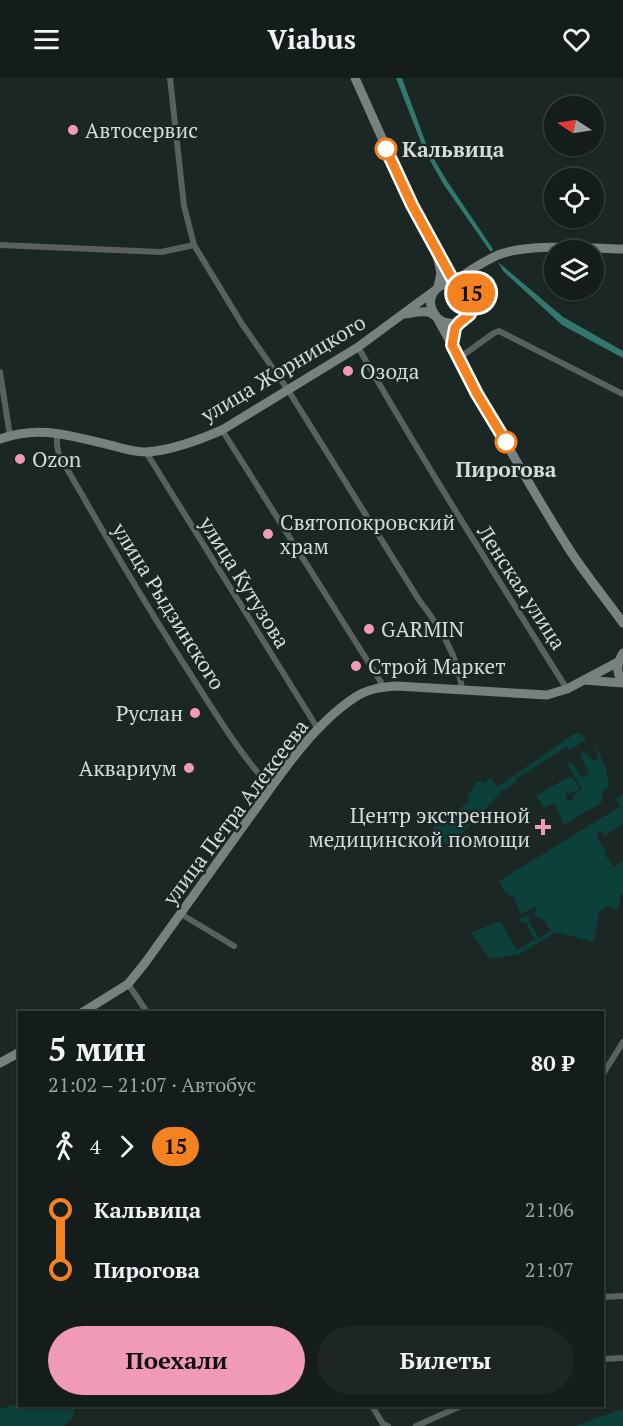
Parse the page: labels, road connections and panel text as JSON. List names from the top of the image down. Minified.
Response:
{"streets":{"street":["улица Жорницкого","улица Кутузова","Ленская улица","улица Рыдзинского","улица Петра Алексеева"]},"crossings":[["улица Жорницкого","улица Кутузова"],["улица Жорницкого","Ленская улица"],["улица Жорницкого","улица Рыдзинского"],["улица Кутузова","улица Петра Алексеева"],["Ленская улица","улица Петра Алексеева"],["улица Рыдзинского","улица Петра Алексеева"]],"places":{"other":["Автосервис","Кальвица","Озода","Пирогова","Ozon","Святопокровский храм","GARMIN","Строй Маркет","Руслан","Аквариум"],"health":["Центр экстренной медицинской помощи"]},"lines":["bus line 15"],"north":"left","page":{"header":"Viabus","on_map":"15","heading":["5 мин","21:02 – 21:07 · Автобус","80 ₽"],"legs":["4","15"],"list":[{"name":"Кальвица","value":"21:06"},{"name":"Пирогова","value":"21:07"}],"buttons":["Поехали","Билеты"]}}
